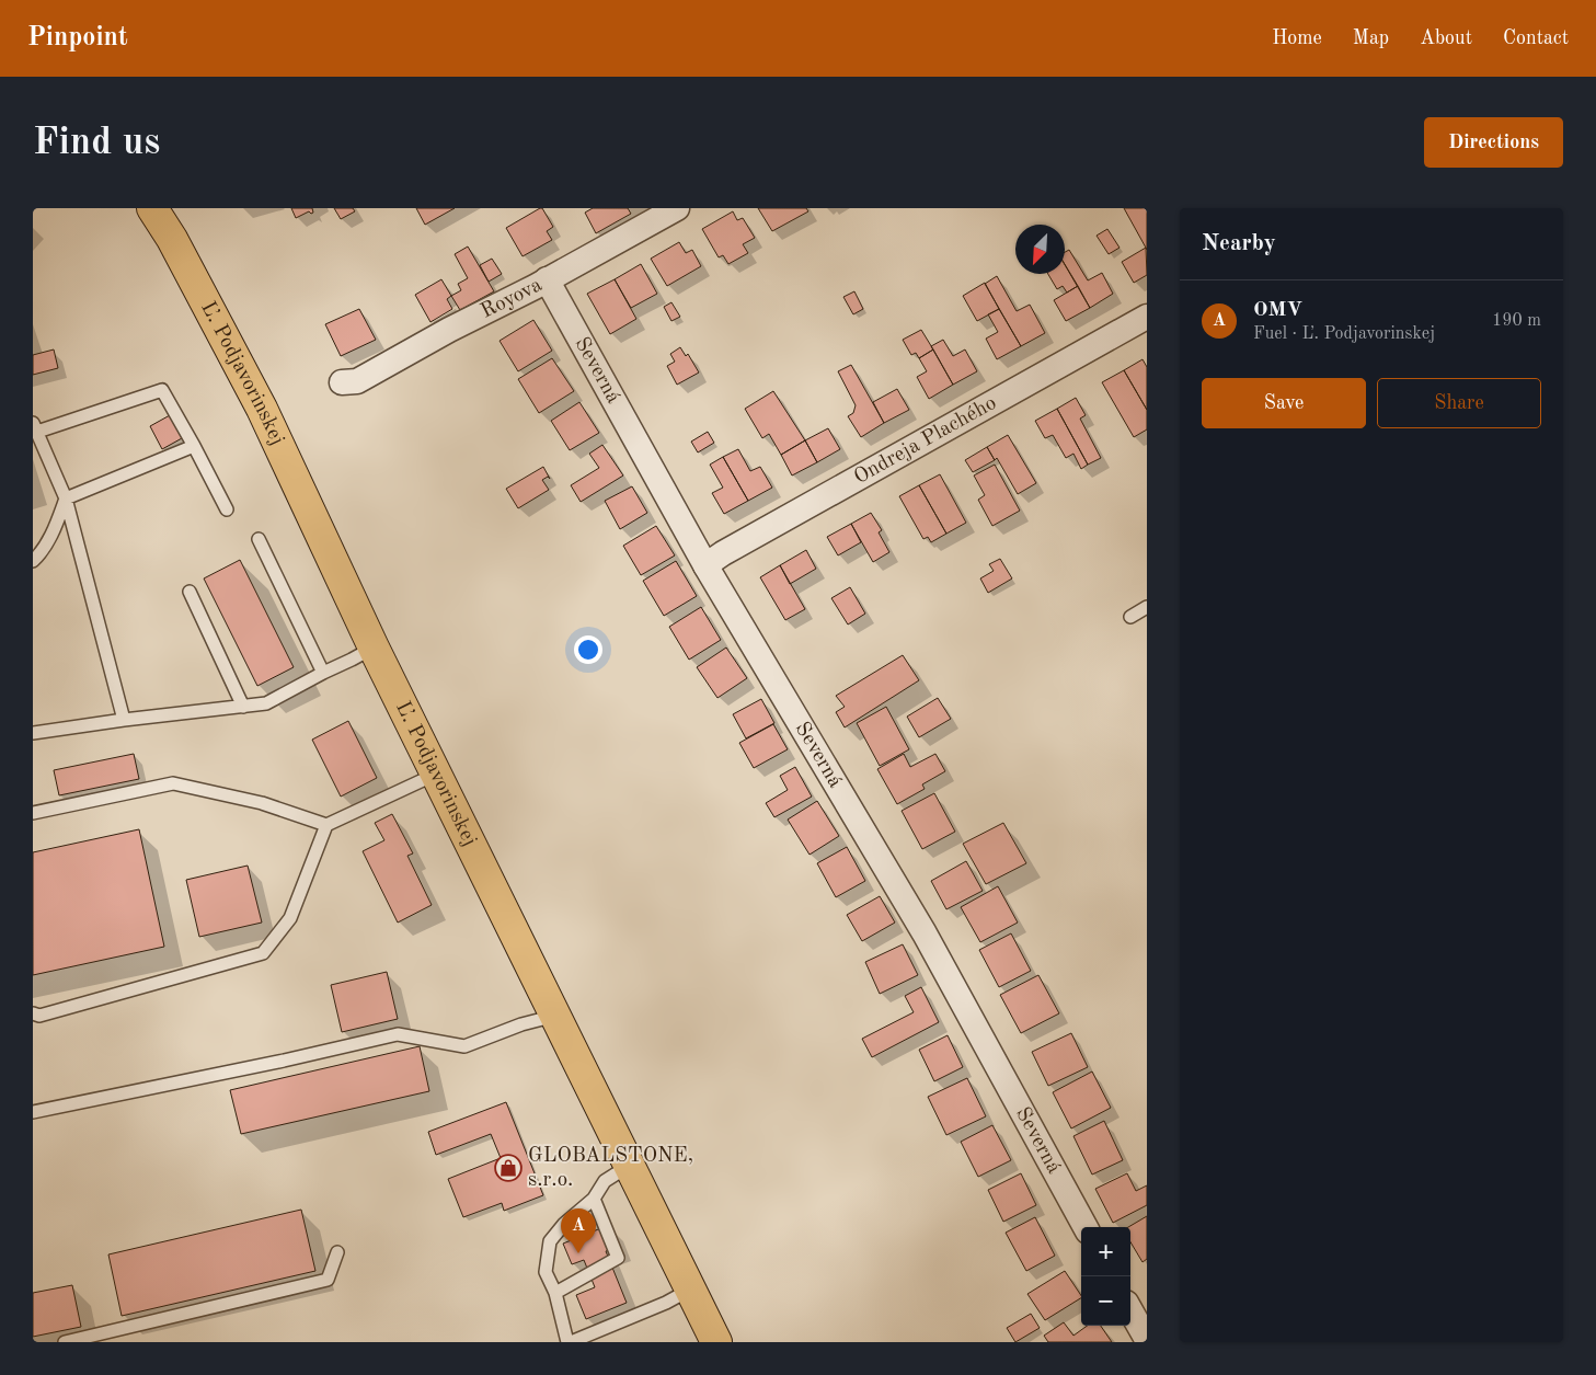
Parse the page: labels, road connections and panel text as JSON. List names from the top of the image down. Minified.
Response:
{"streets":{"main road":["Ľ. Podjavorinskej"],"street":["Royova","Severná","Ondreja Plachého"]},"crossings":[["Royova","Severná"],["Severná","Ondreja Plachého"]],"places":{"shop":["GLOBALSTONE, s.r.o."]},"north":"bottom left","page":{"header":"Pinpoint","nav":["Home","Map","About","Contact"],"buttons":["Directions",["Save","Share"]],"title":"Find us","heading":"Nearby","list":[{"mark":"A","name":"OMV","note":"Fuel · Ľ. Podjavorinskej","value":"190 m"}],"pins":"A","map_buttons":["+","−"]}}
